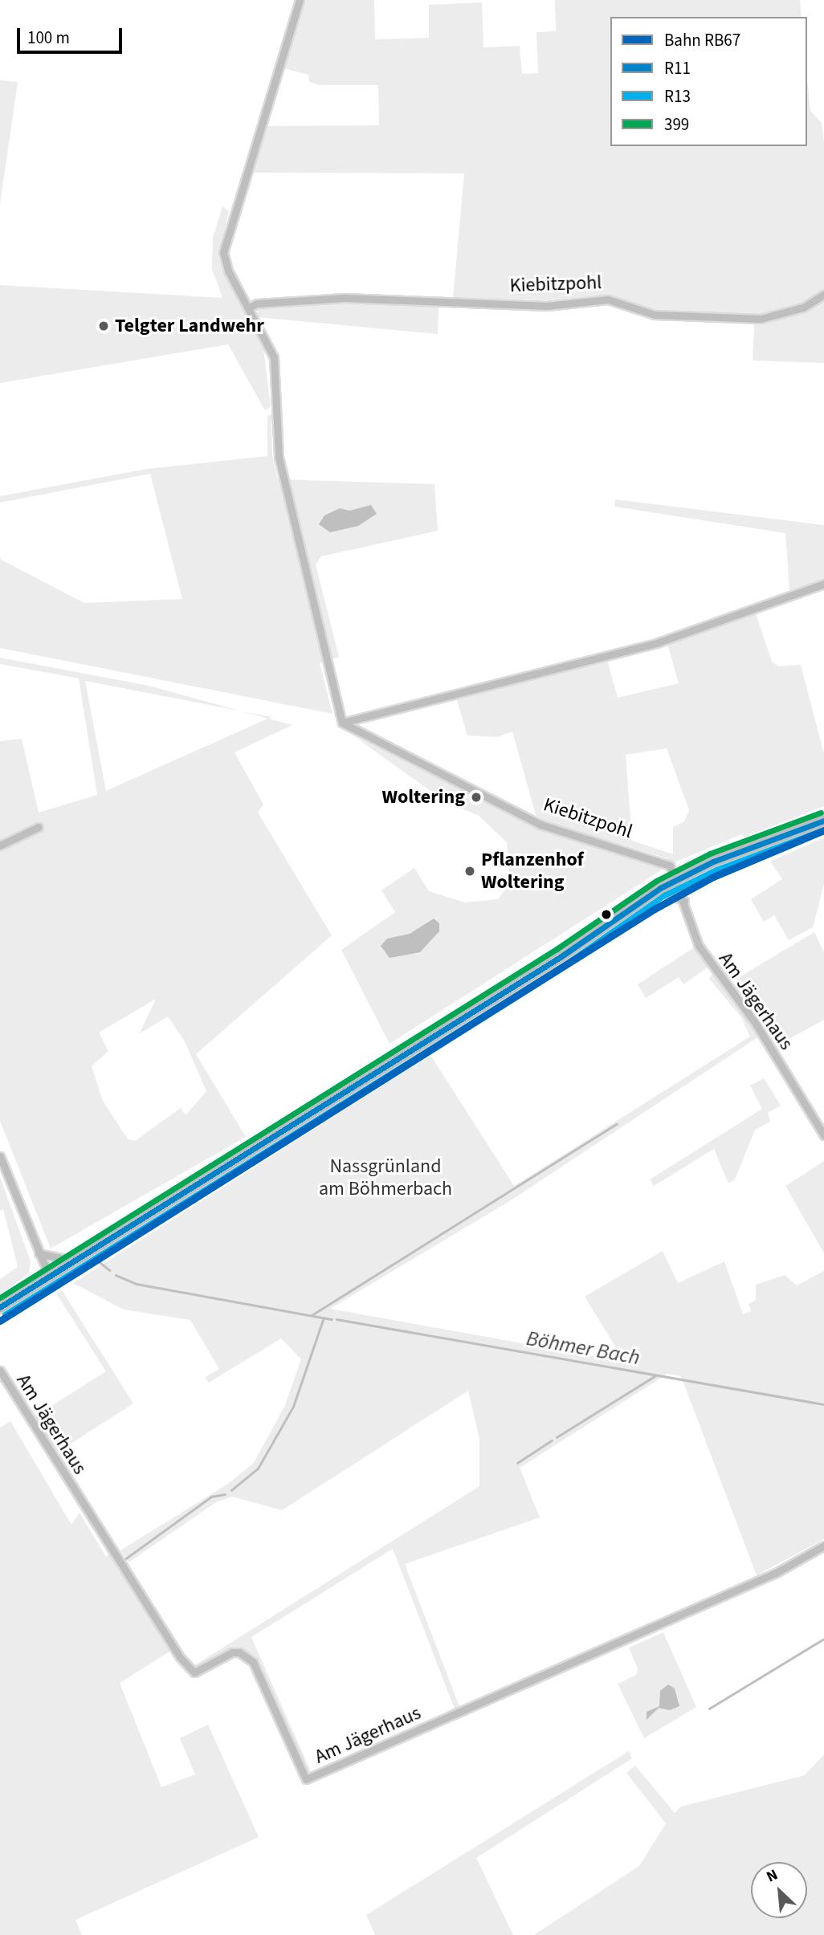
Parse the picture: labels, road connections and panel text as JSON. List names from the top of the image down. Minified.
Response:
{"streets":{"street":["Kiebitzpohl","Am Jägerhaus"]},"crossings":[["Kiebitzpohl","Am Jägerhaus"]],"water":["Böhmer Bach"],"parks":["Nassgrünland am Böhmerbach"],"places":["Telgter Landwehr","Woltering","Pflanzenhof Woltering"],"lines":["transit line 399","transit line R11","transit line R13","rail line RB67"],"legend":["Bahn RB67","R11","R13","399"],"scale_bar":"100 m","north":"top left"}
